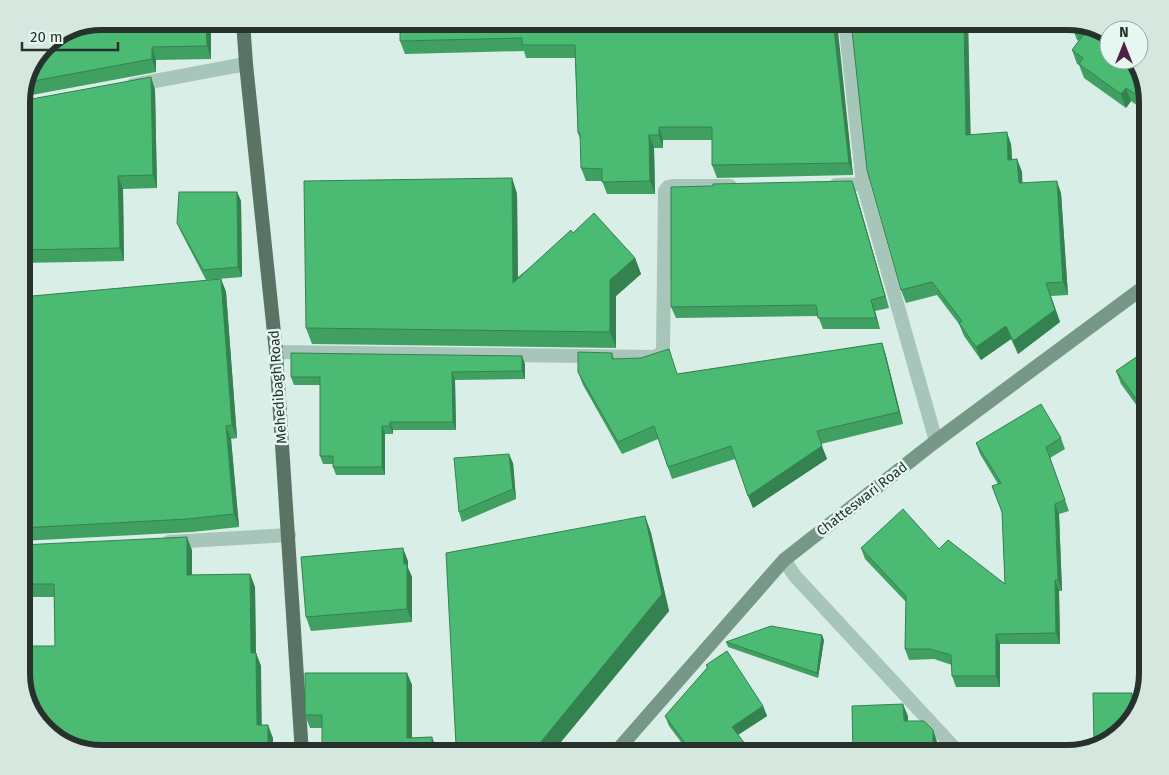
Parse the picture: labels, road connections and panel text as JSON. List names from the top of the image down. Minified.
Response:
{"streets":{"main road":["Mehedibagh Road","Chatteswari Road"]},"scale_bar":"20 m","north":"top"}
